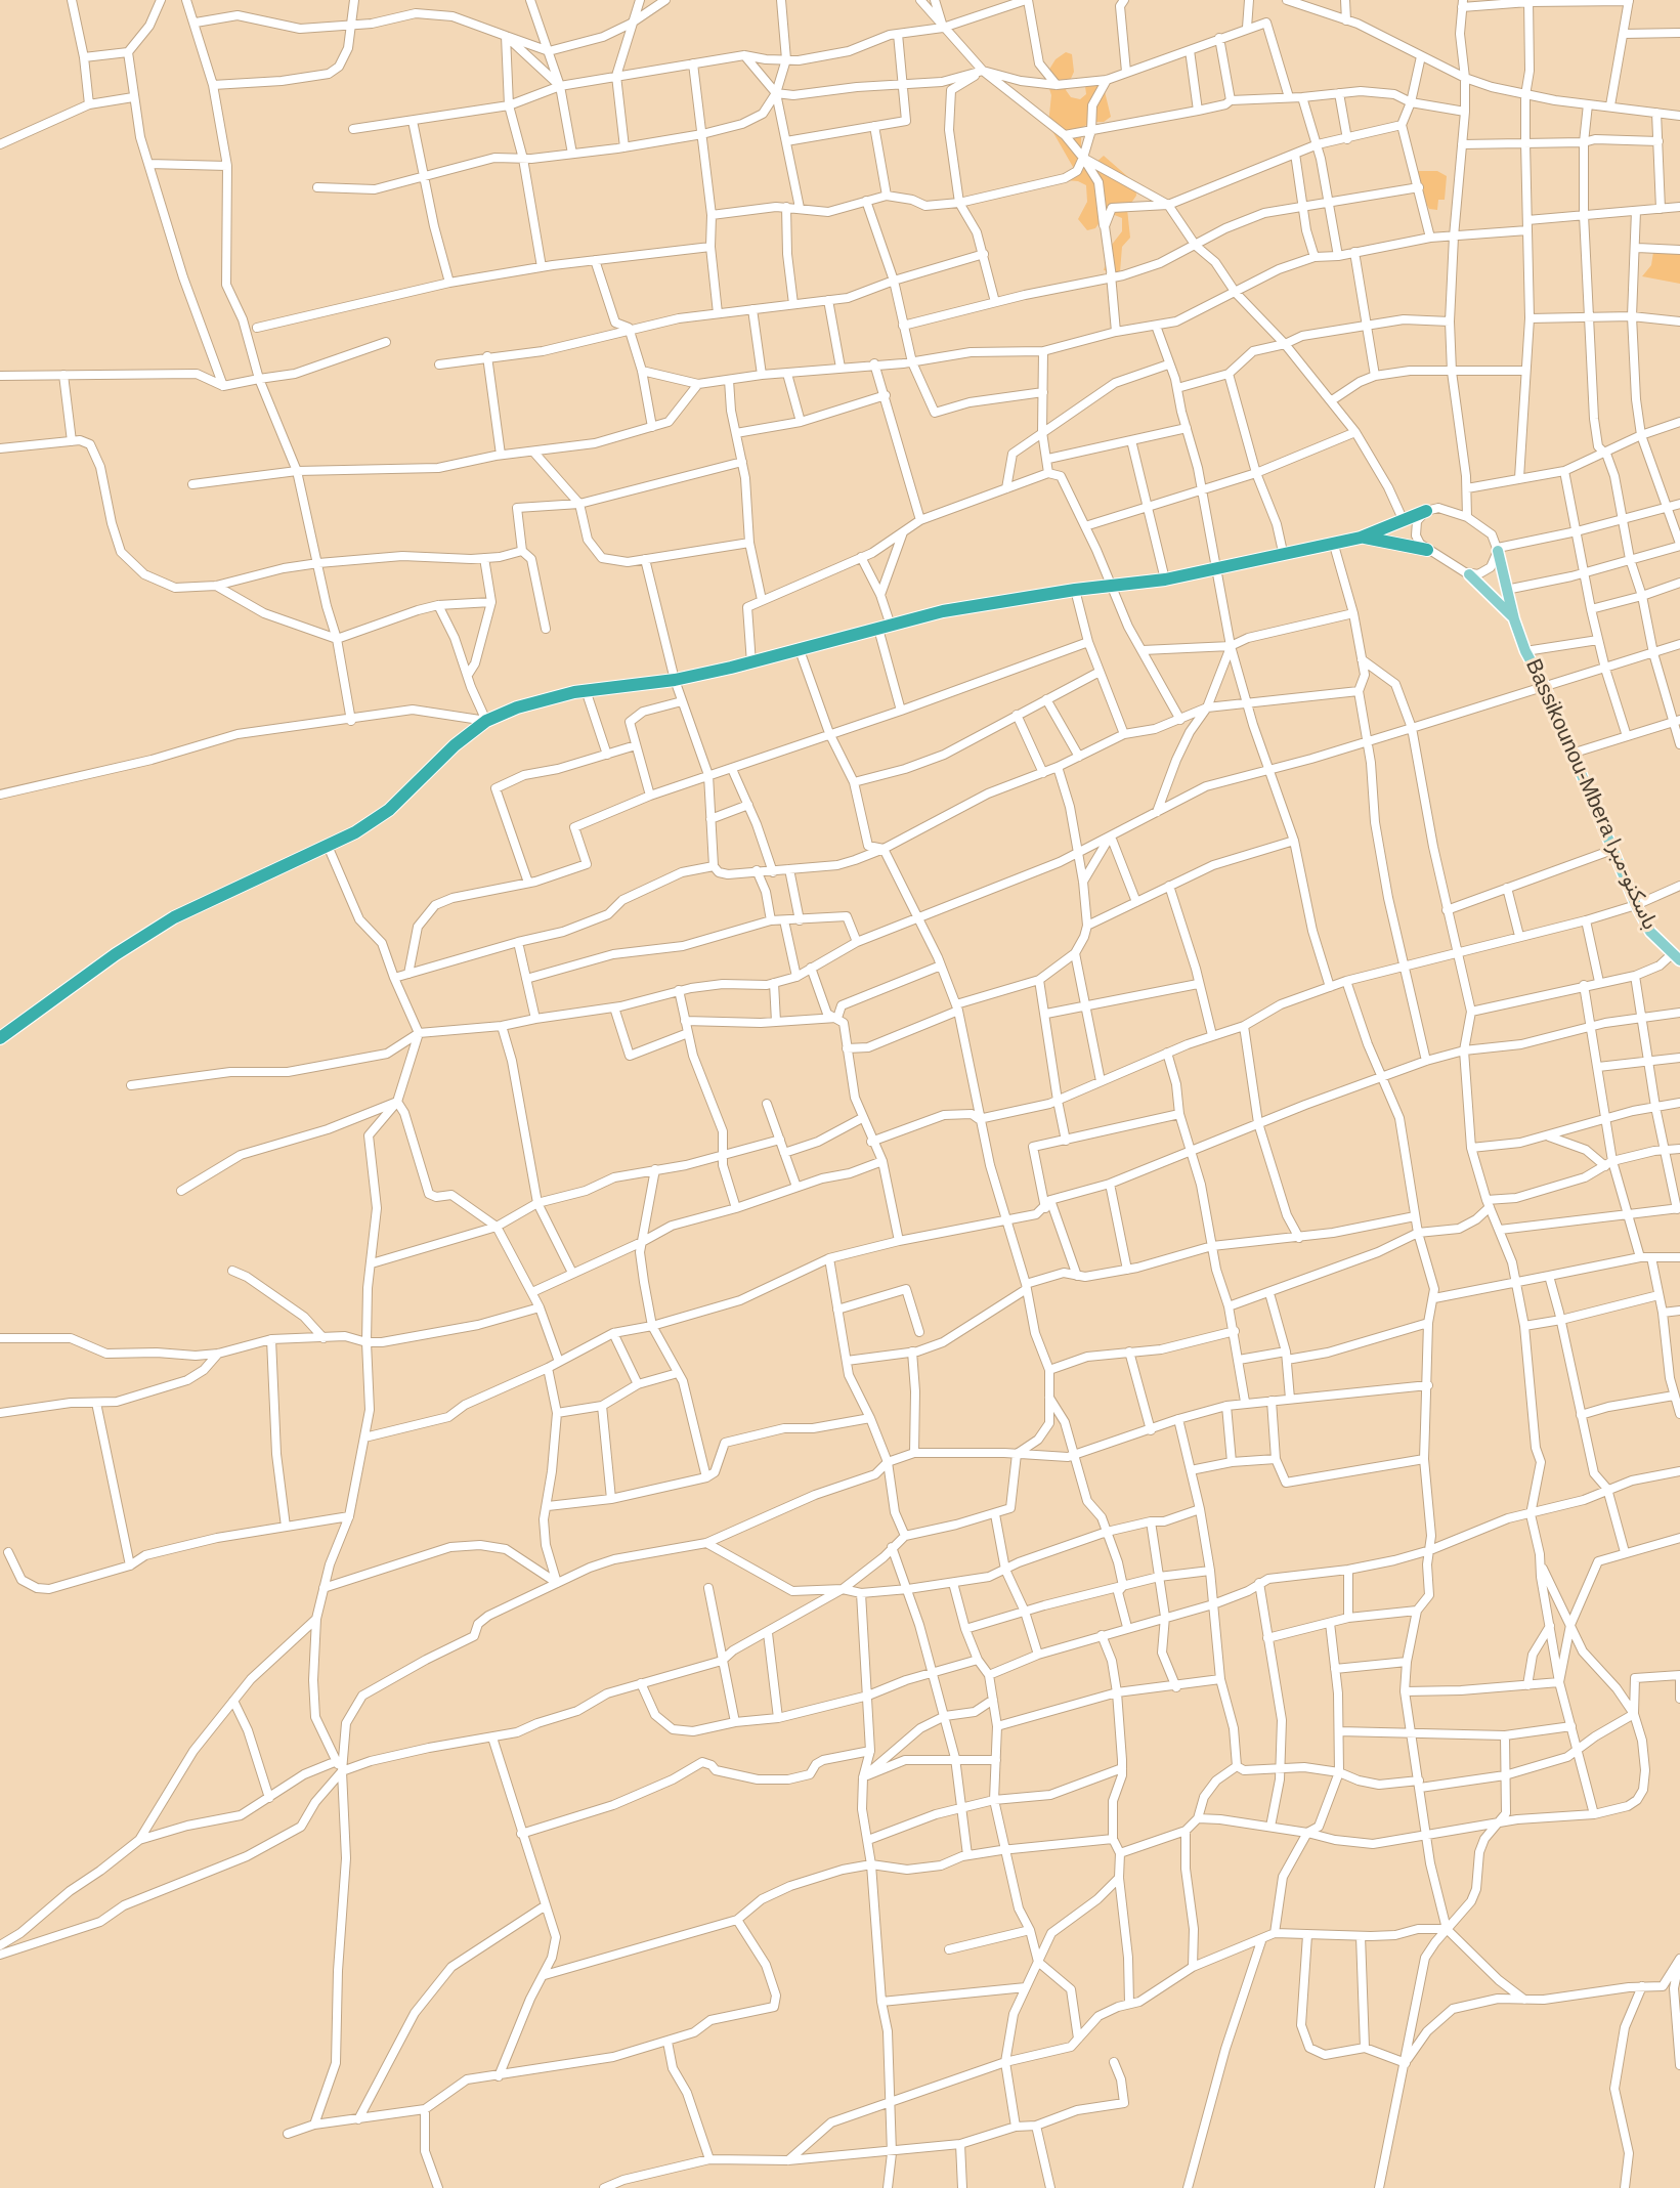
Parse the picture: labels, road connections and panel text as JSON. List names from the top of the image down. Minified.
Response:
{"streets":{"main road":["Bassikounou-Mbera باسكنو-مبرا"]}}
